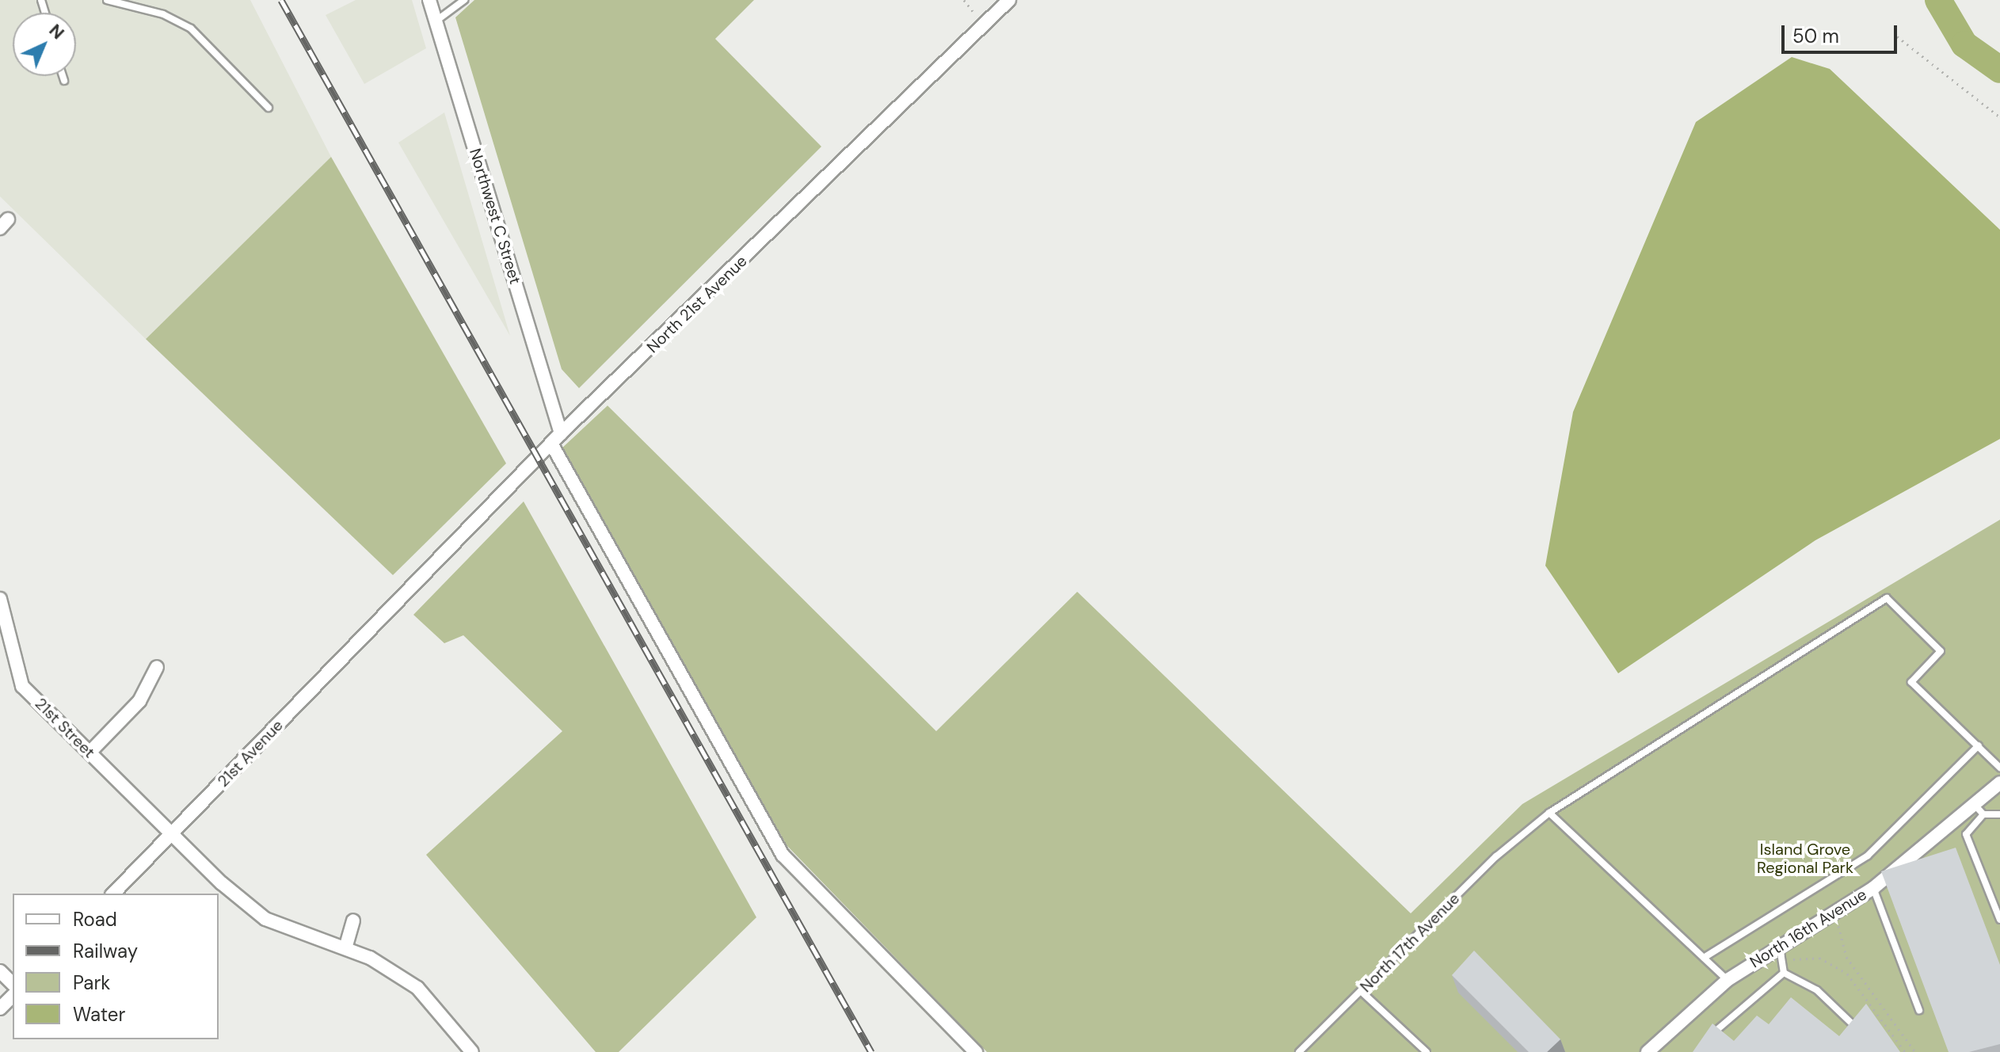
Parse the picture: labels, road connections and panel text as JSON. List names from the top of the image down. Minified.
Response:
{"streets":{"street":["Northwest C Street","North 21st Avenue","21st Street","21st Avenue","North 16th Avenue"],"lane":["North 17th Avenue"]},"crossings":[["Northwest C Street","North 21st Avenue"],["North 21st Avenue","21st Avenue"],["21st Street","21st Avenue"]],"parks":["Island Grove Regional Park"],"legend":["Road","Railway","Park","Water"],"scale_bar":"50 m","north":"top right"}
